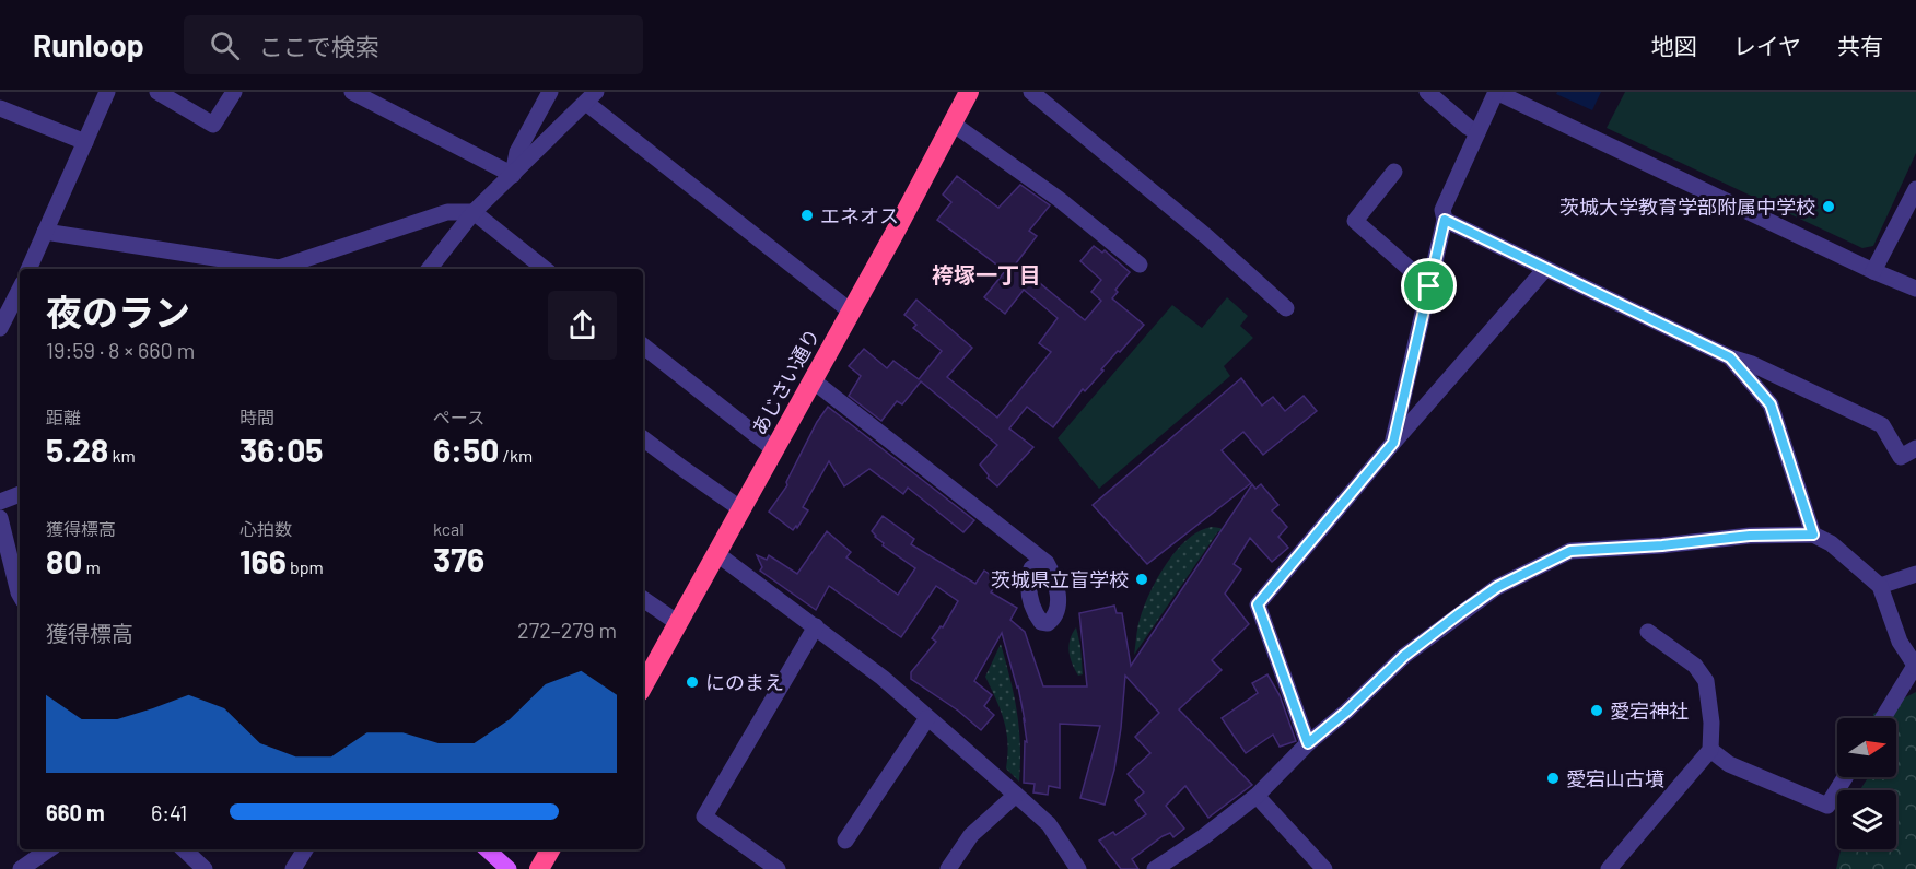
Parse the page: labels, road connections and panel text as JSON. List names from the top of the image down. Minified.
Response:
{"streets":{"highway":["あじさい通り"]},"districts":["袴塚一丁目"],"places":["茨城大学教育学部附属中学校","エネオス","茨城県立盲学校","にのまえ","愛宕神社","愛宕山古墳"],"north":"right","page":{"header":"Runloop","search":"ここで検索","nav":["地図","レイヤ","共有"],"heading":["夜のラン","19:59 · 8 × 660 m"],"stats":[["距離","5.28 km"],["時間","36:05"],["ペース","6:50 /km"],["獲得標高","80 m"],["心拍数","166 bpm"],["kcal","376"]],"chart":["獲得標高","272–279 m"],"list":[{"name":"660 m","note":"6:41"}]}}
